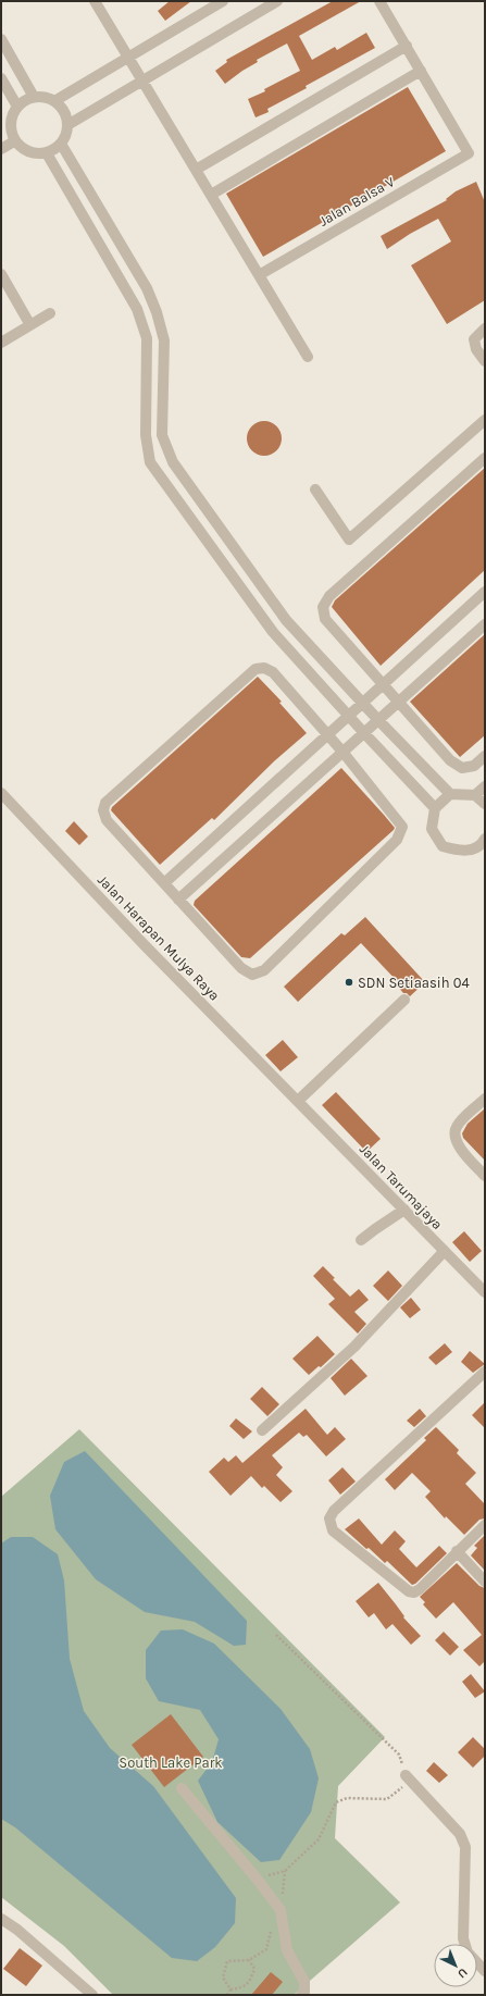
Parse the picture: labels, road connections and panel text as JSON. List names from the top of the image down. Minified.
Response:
{"streets":{"street":["Jalan Balsa V","Jalan Harapan Mulya Raya","Jalan Tarumajaya"]},"crossings":[["Jalan Harapan Mulya Raya","Jalan Tarumajaya"]],"parks":["South Lake Park"],"places":["SDN Setiaasih 04"],"north":"bottom right"}
